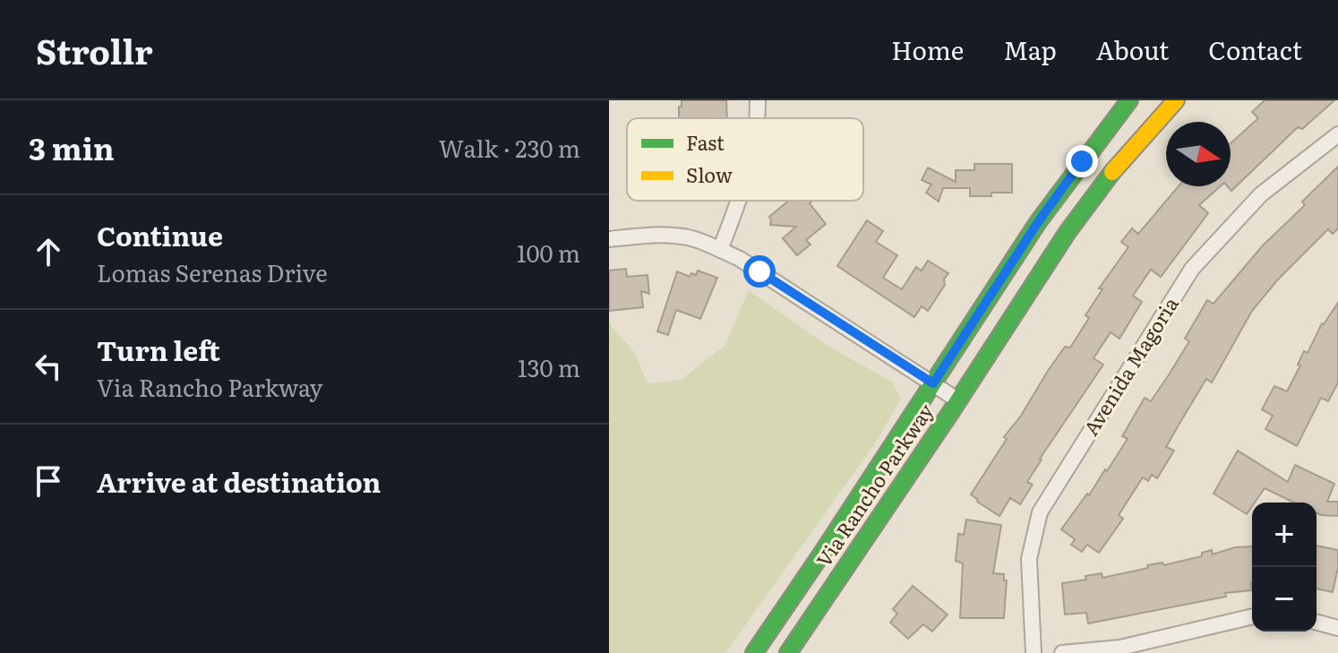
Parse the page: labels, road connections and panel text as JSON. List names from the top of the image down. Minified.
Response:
{"streets":{"main road":["Via Rancho Parkway"],"street":["Avenida Magoria"]},"legend":["Fast","Slow"],"north":"right","page":{"header":"Strollr","nav":["Home","Map","About","Contact"],"heading":["3 min","Walk · 230 m"],"list":[["Continue","Lomas Serenas Drive","100 m"],["Turn left","Via Rancho Parkway","130 m"],"Arrive at destination"],"map_buttons":["+","−"]}}
